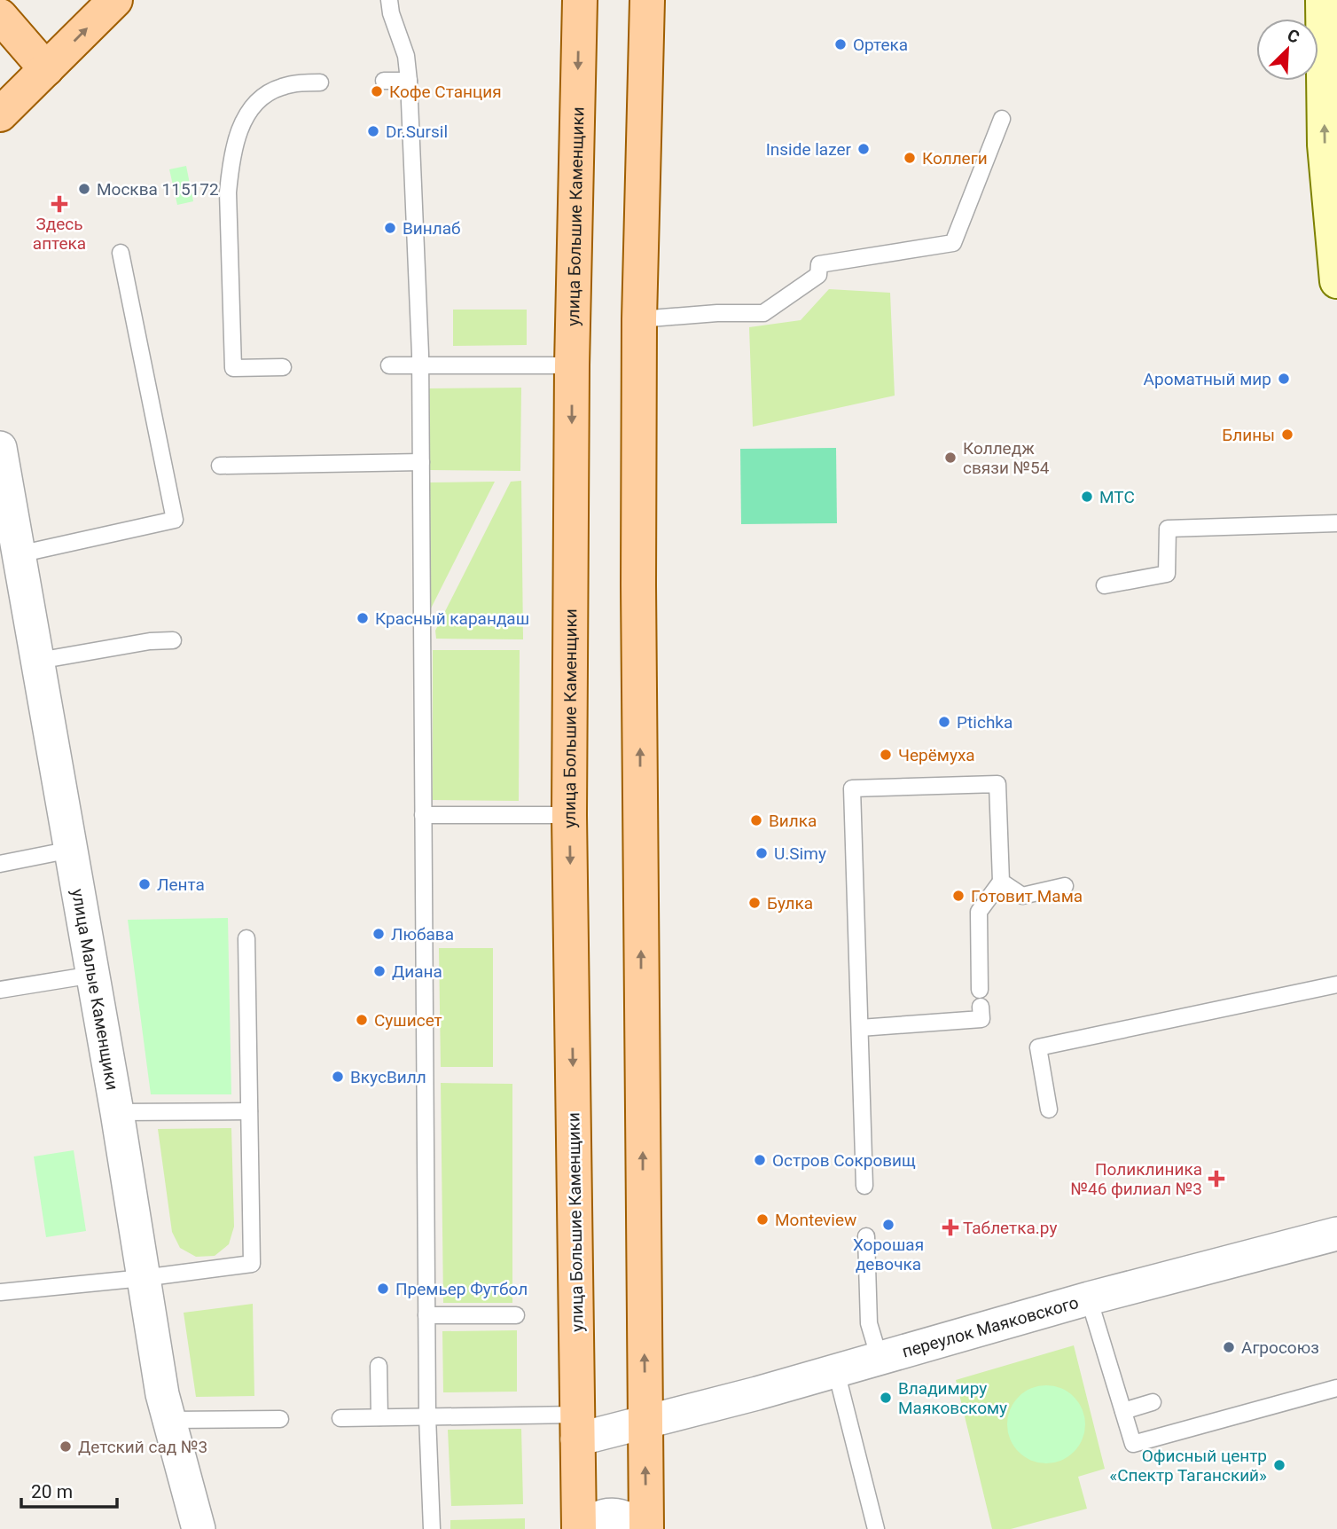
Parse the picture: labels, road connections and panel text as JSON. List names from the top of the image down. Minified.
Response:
{"streets":{"main road":["улица Большие Каменщики"],"street":["улица Малые Каменщики","переулок Маяковского"]},"places":{"other":["Ортека","Кофе Станция","Dr.Sursil","Inside lazer","Коллеги","Москва 115172","Винлаб","Ароматный мир","Блины","Колледж связи №54","МТС","Красный карандаш","Ptichka","Черёмуха","Вилка","U.Simy","Лента","Готовит Мама","Булка","Любава","Диана","Сушисет","ВкусВилл","Остров Сокровищ","Monteview","Хорошая девочка","Премьер Футбол","Агросоюз","Владимиру Маяковскому","Детский сад №3","Офисный центр «Спектр Таганский»"],"health":["Здесь аптека","Поликлиника №46 филиал №3","Таблетка.ру"]},"scale_bar":"20 m","north":"top right"}
